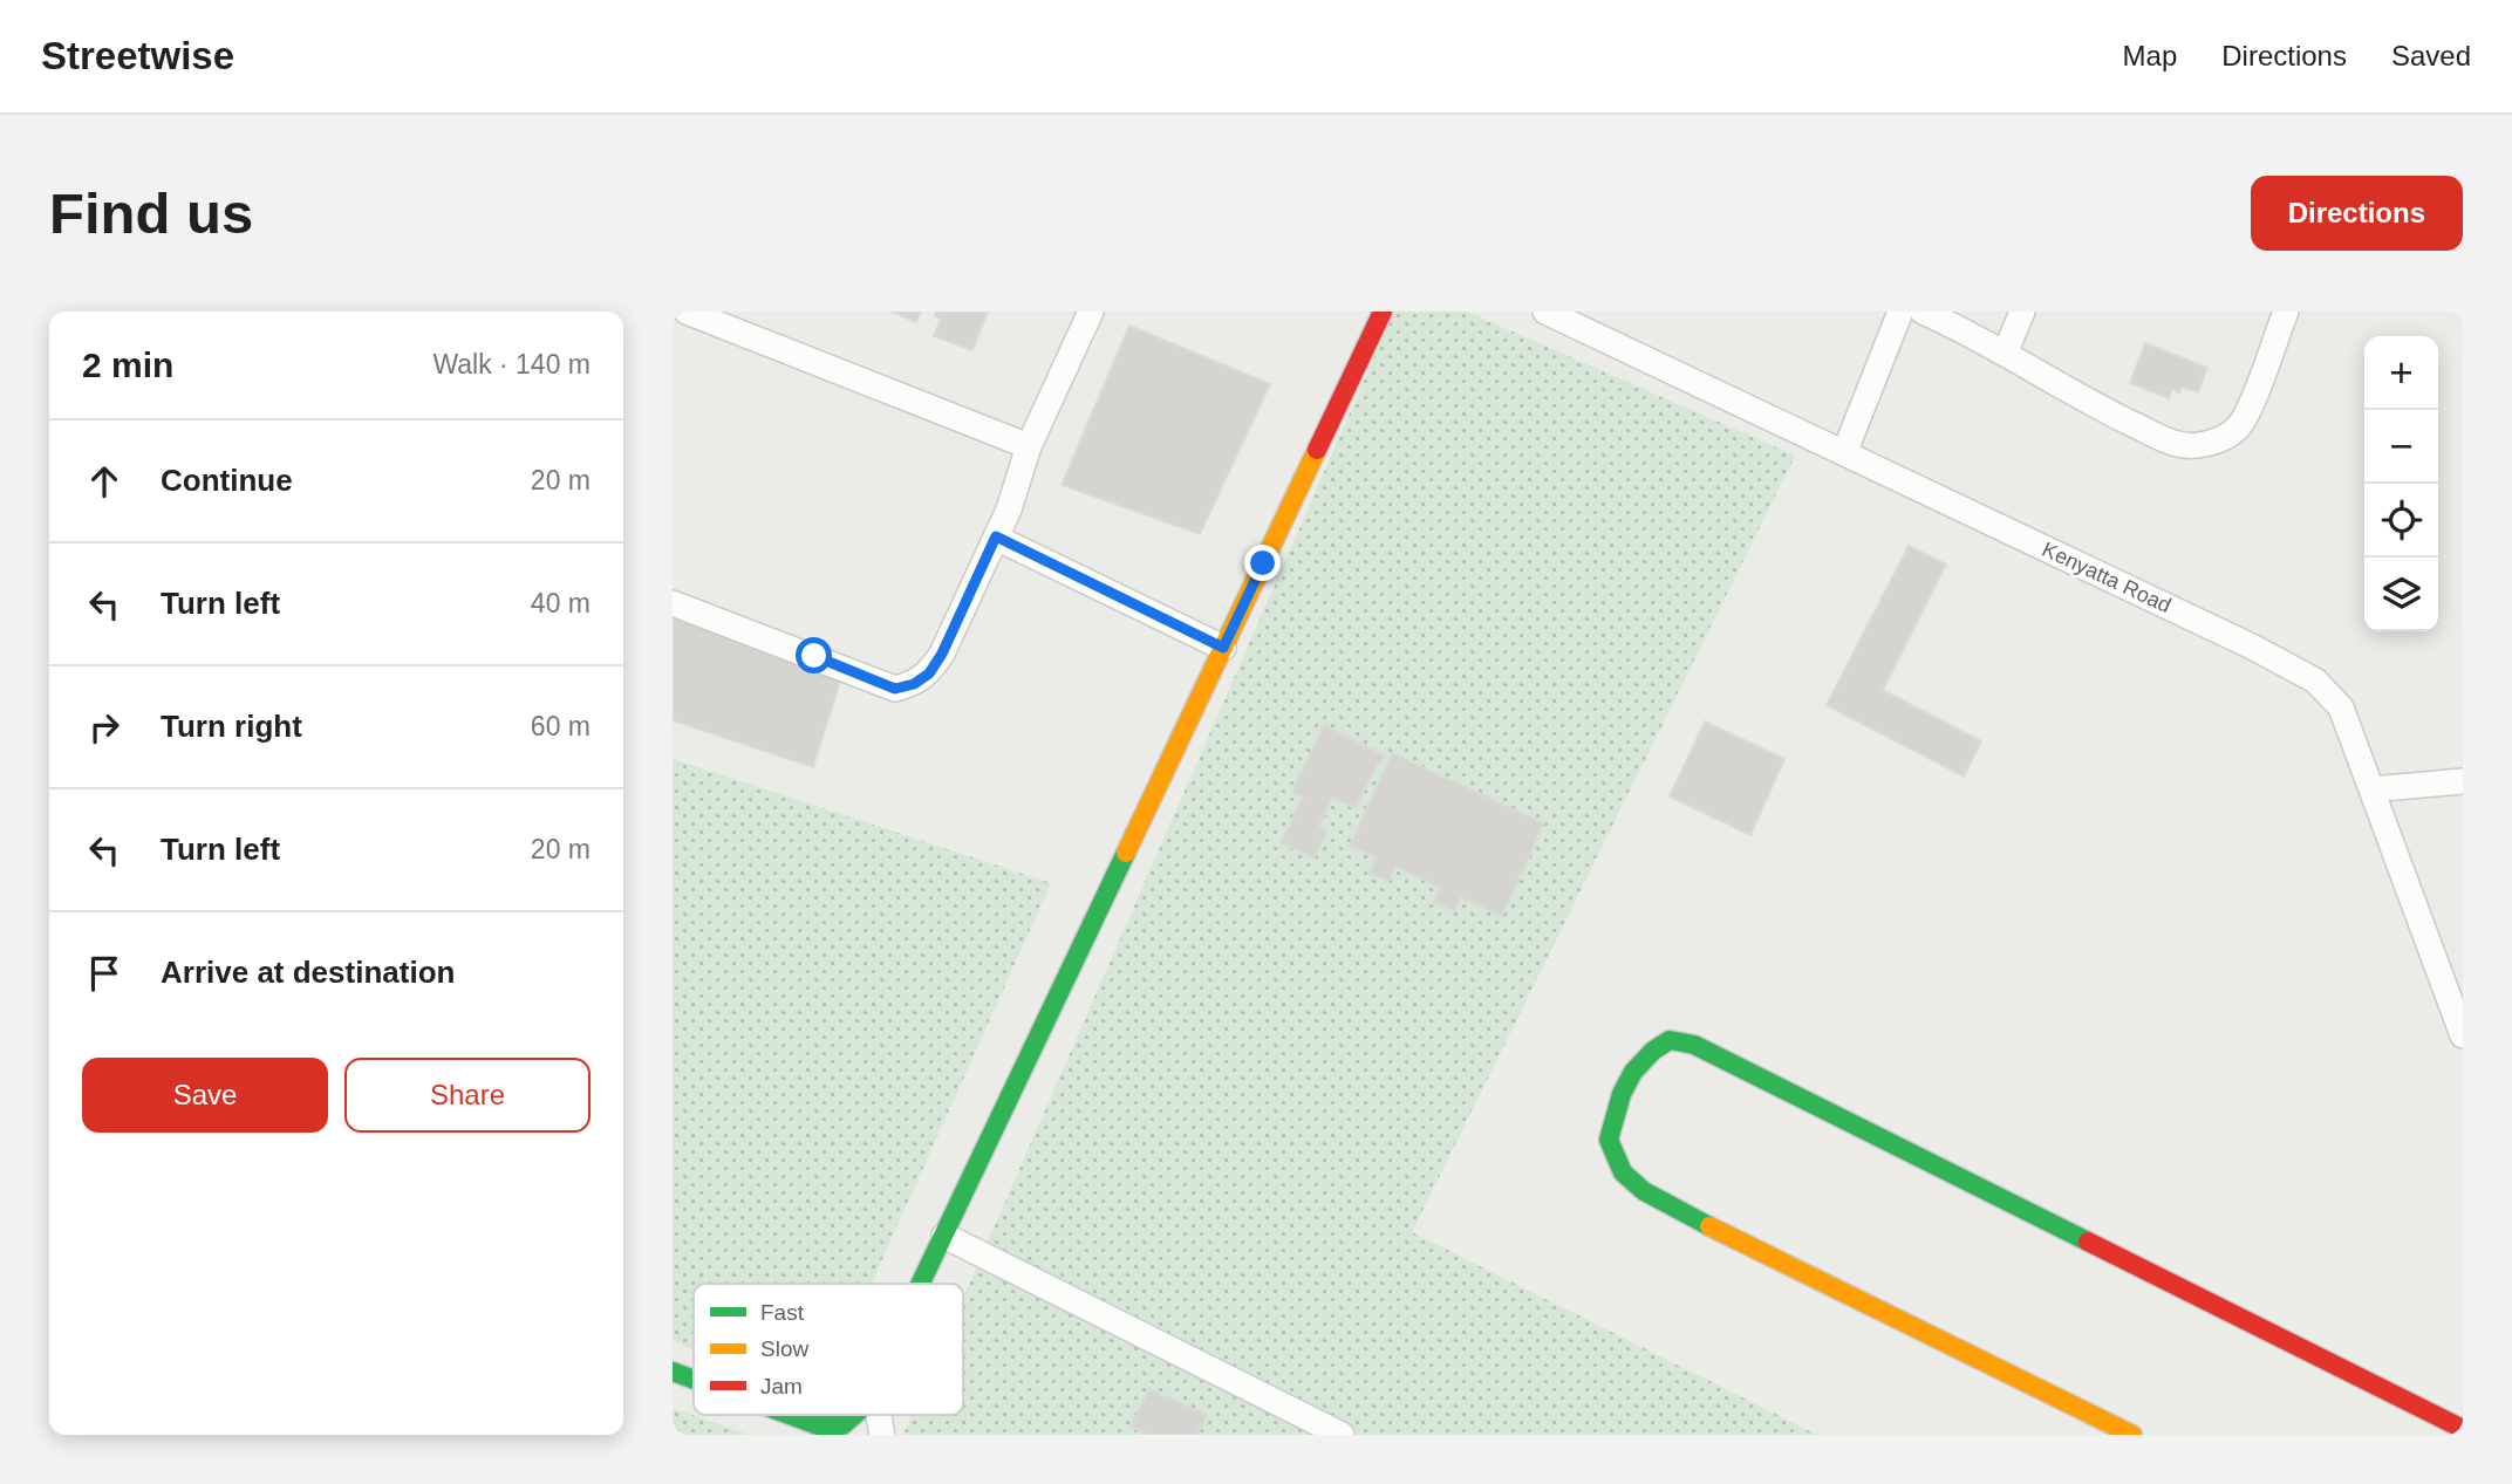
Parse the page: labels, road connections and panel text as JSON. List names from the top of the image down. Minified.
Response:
{"streets":{"street":["Kenyatta Road"]},"legend":["Fast","Slow","Jam"],"page":{"header":"Streetwise","nav":["Map","Directions","Saved"],"buttons":["Directions",["Save","Share"]],"title":"Find us","heading":["2 min","Walk · 140 m"],"map_buttons":["+","−"],"list":[["Continue","20 m"],["Turn left","40 m"],["Turn right","60 m"],["Turn left","20 m"],"Arrive at destination"]}}
